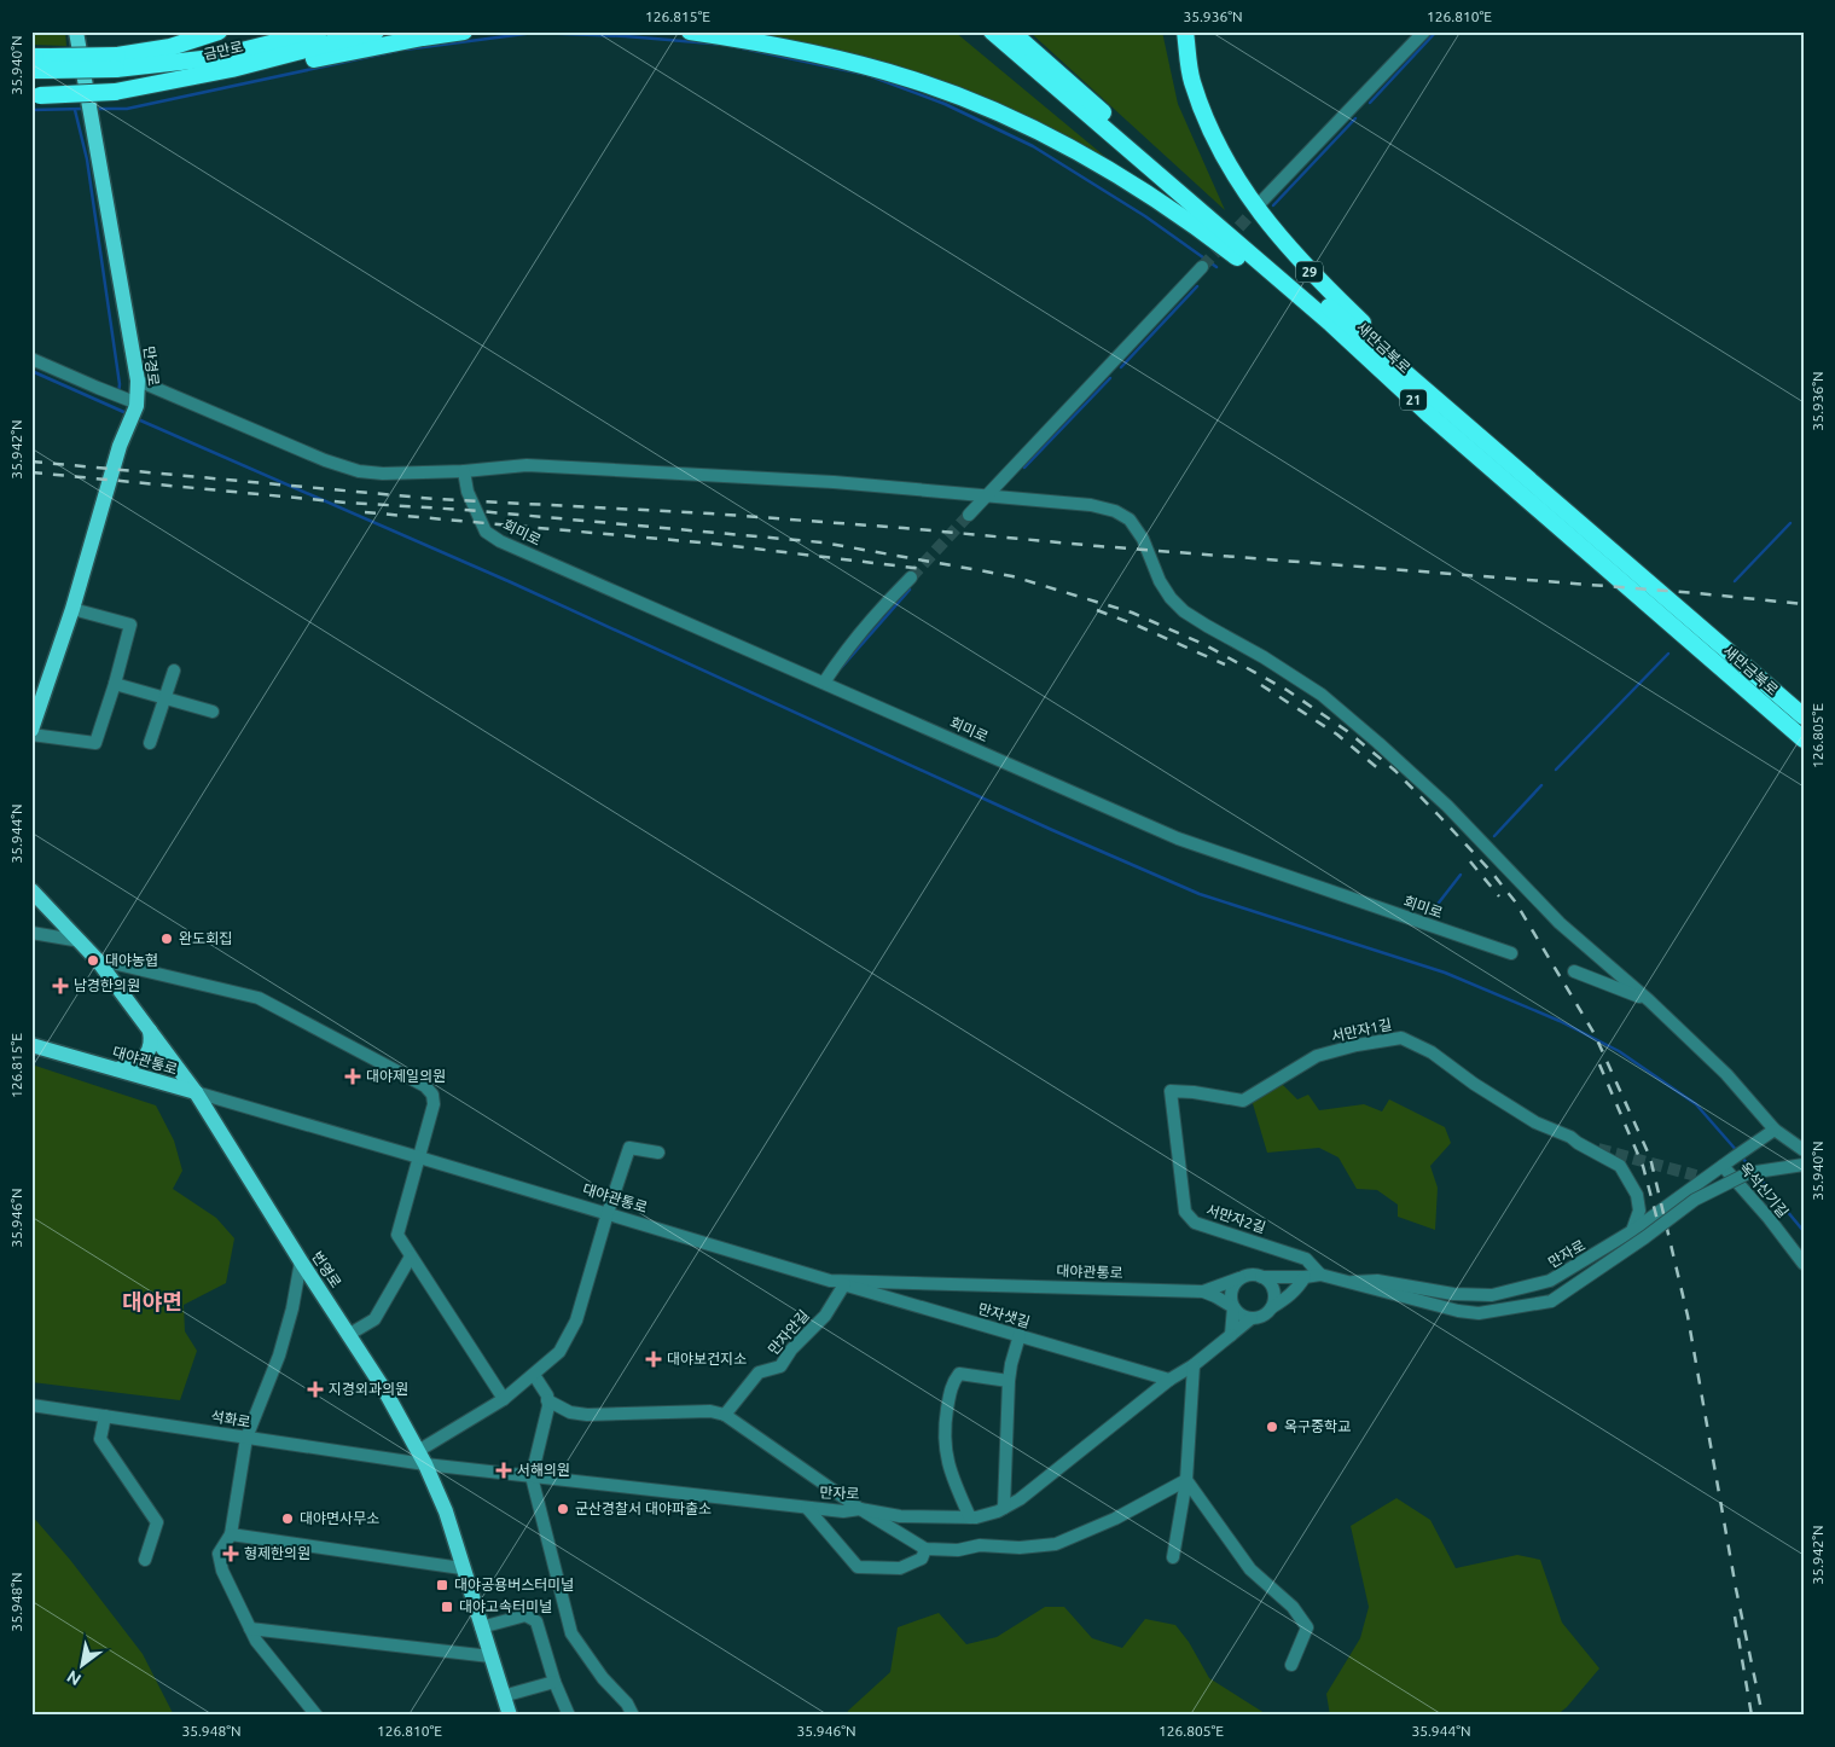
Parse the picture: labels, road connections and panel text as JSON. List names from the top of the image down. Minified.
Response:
{"streets":{"highway":["금만로","29","새만금북로","21"],"main road":["만경로","대야관통로","번영로"],"street":["회미로","서만자1길","옥석신기길","서만자2길","만자로","만자샛길","만자안길","석화로"]},"crossings":[["29","새만금북로"],["서만자1길","서만자2길"],["서만자1길","만자로"],["대야관통로","번영로"],["대야관통로","만자샛길"],["옥석신기길","만자로"],["서만자2길","만자로"],["만자로","번영로"],["만자로","만자샛길"],["만자로","석화로"],["번영로","석화로"],["만자샛길","만자안길"]],"districts":["대야면"],"places":{"other":["완도회집","대야농협","옥구중학교","군산경찰서 대야파출소","대야면사무소"],"health":["남경한의원","대야제일의원","대야보건지소","지경외과의원","서해의원","형제한의원"],"transit":["대야공용버스터미널","대야고속터미널"]},"north":"bottom left","coordinates":["126.815°E","35.936°N","126.810°E","35.940°N","35.942°N","126.805°E","35.944°N","35.946°N","35.948°N"]}
